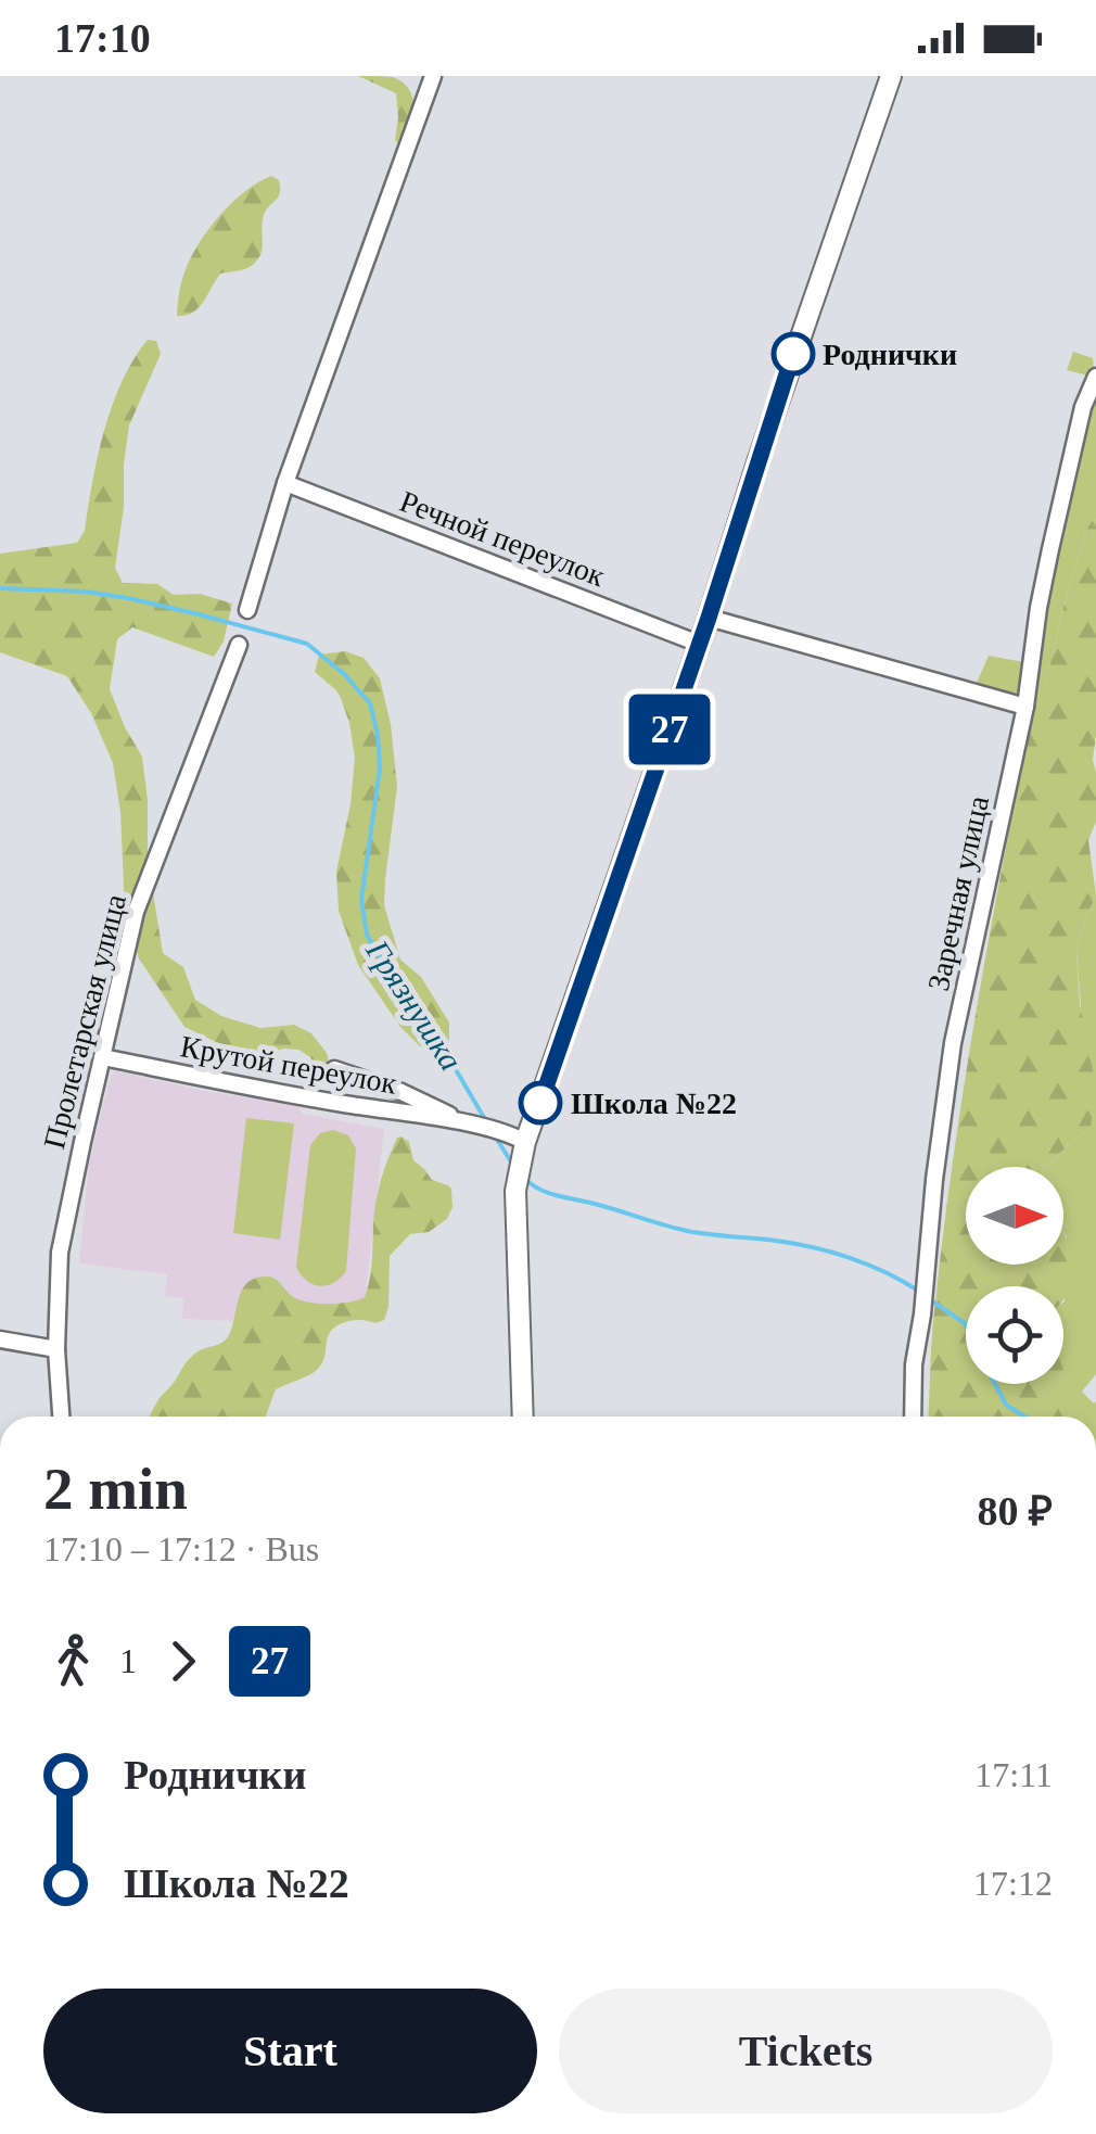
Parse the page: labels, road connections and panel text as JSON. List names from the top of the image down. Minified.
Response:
{"streets":{"street":["Речной переулок","Заречная улица","Пролетарская улица","Крутой переулок"]},"crossings":[["Пролетарская улица","Крутой переулок"]],"water":["Грязнушка"],"places":["Роднички","Школа №22"],"lines":["bus line 27"],"north":"right","page":{"status":"17:10","on_map":"27","heading":["2 min","17:10 – 17:12 · Bus","80 ₽"],"legs":["1","27"],"list":[{"name":"Роднички","value":"17:11"},{"name":"Школа №22","value":"17:12"}],"buttons":["Start","Tickets"]}}
